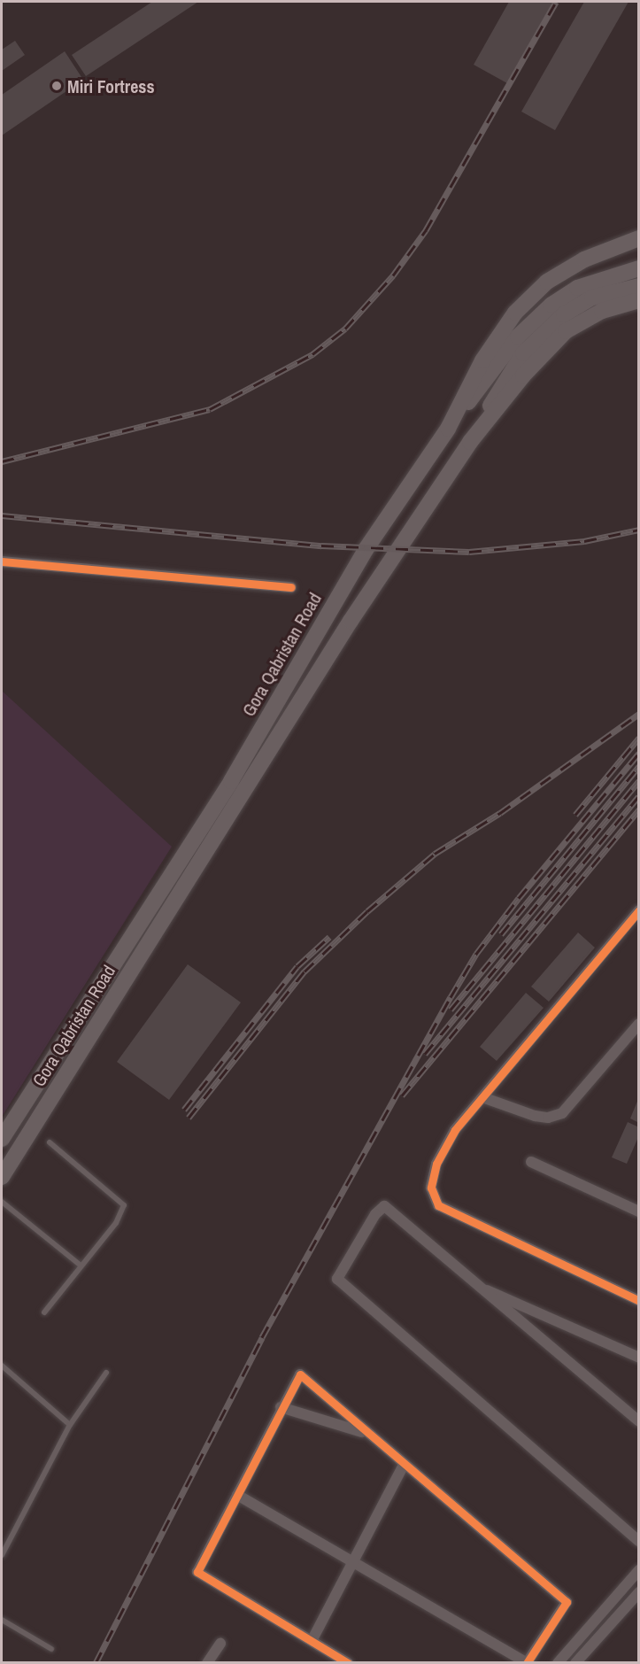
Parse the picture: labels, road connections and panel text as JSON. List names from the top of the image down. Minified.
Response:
{"streets":{"main road":["Gora Qabristan Road"]},"places":["Miri Fortress"]}
